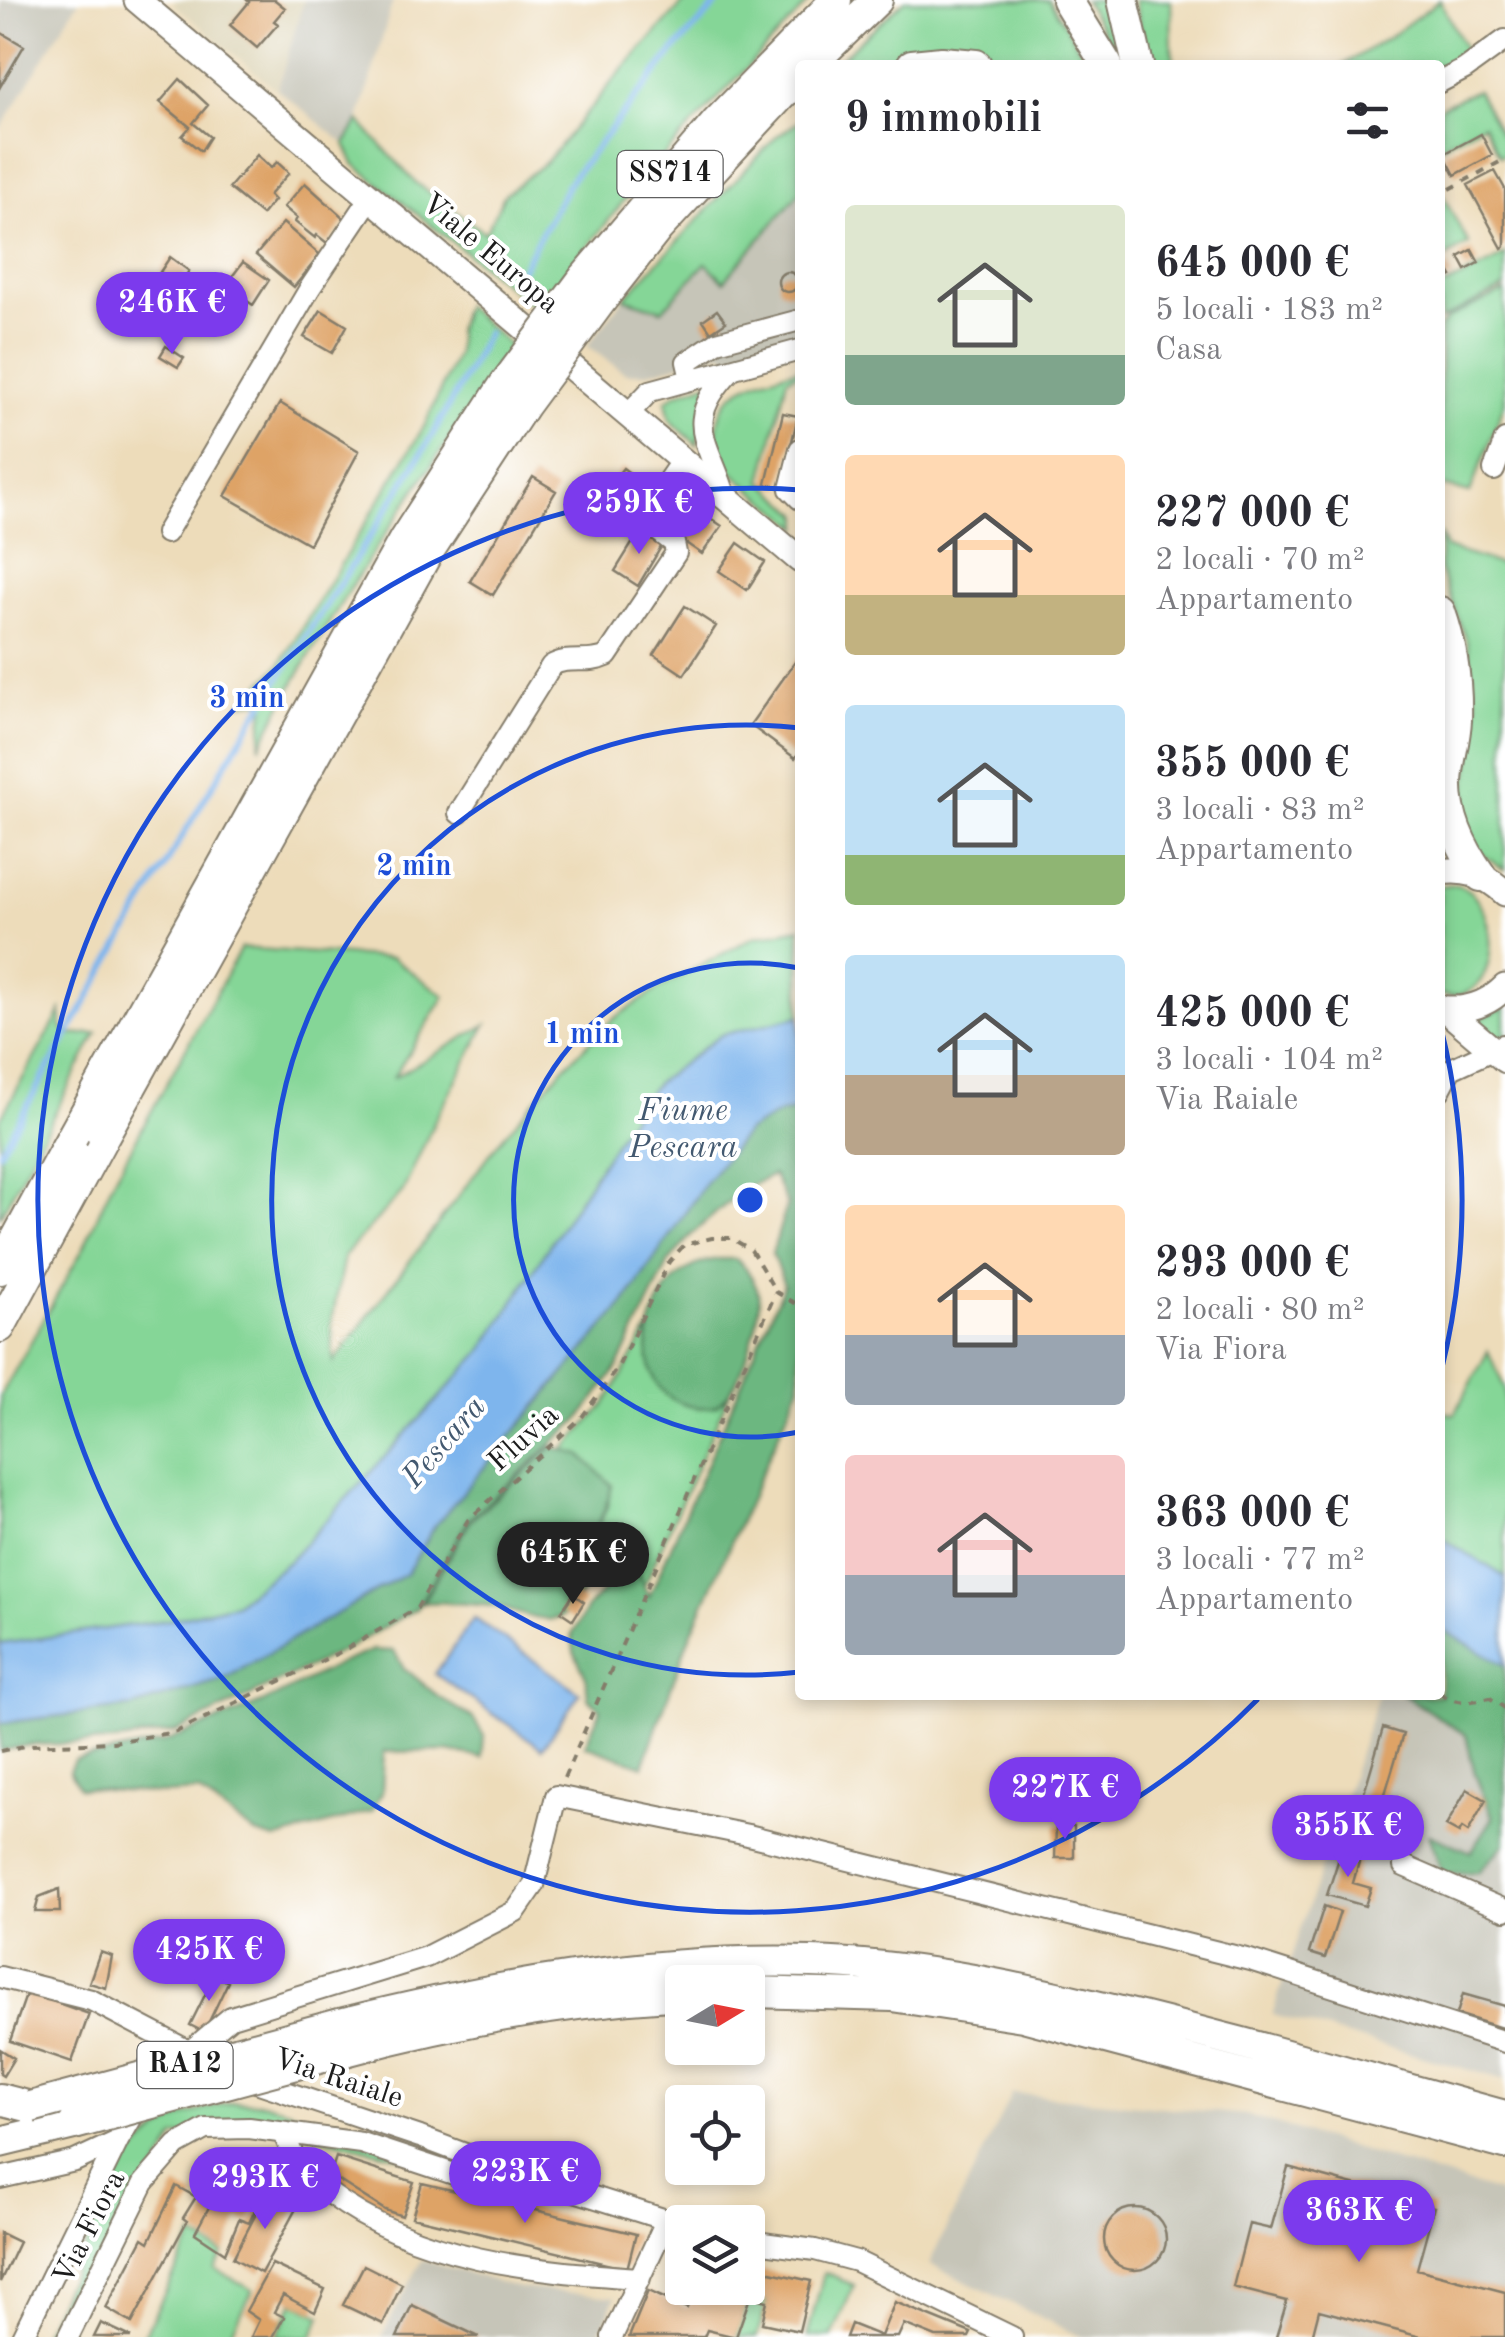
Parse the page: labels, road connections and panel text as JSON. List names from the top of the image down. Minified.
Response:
{"streets":{"highway":["SS714","RA12"],"main road":["Viale Europa"],"street":["Via Raiale","Via Fiora"],"path":["Fluvia"]},"crossings":[["Via Raiale","Via Fiora"]],"water":["Fiume Pescara","Pescara"],"north":"right","page":{"heading":"9 immobili","list":[{"name":"645 000 €","note":"5 locali · 183 m² · Casa"},{"name":"227 000 €","note":"2 locali · 70 m² · Appartamento"},{"name":"355 000 €","note":"3 locali · 83 m² · Appartamento"},{"name":"425 000 €","note":"3 locali · 104 m² · Via Raiale"},{"name":"293 000 €","note":"2 locali · 80 m² · Via Fiora"},{"name":"363 000 €","note":"3 locali · 77 m² · Appartamento"}],"price":["246K €","259K €","645K €","227K €","355K €","425K €","223K €","293K €","363K €"]},"rings":["3 min","2 min","1 min"]}
